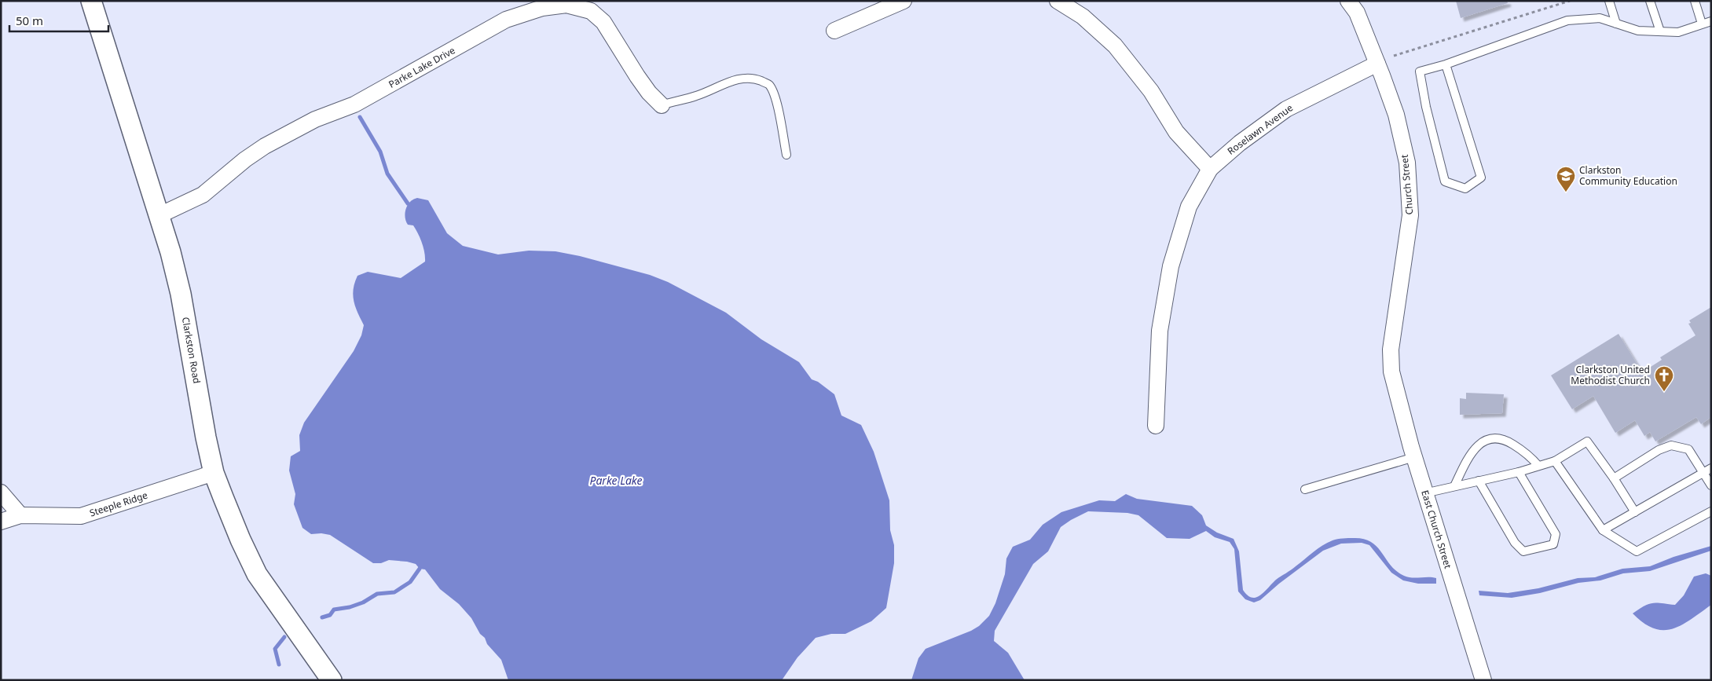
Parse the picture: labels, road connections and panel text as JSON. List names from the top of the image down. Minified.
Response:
{"streets":{"street":["Parke Lake Drive","Roselawn Avenue","Church Street","Clarkston Road","Steeple Ridge","East Church Street"]},"crossings":[["Parke Lake Drive","Clarkston Road"],["Roselawn Avenue","Church Street"],["Church Street","East Church Street"],["Clarkston Road","Steeple Ridge"]],"water":["Parke Lake"],"places":{"school or university":["Clarkston Community Education"],"church":["Clarkston United Methodist Church"]},"scale_bar":"50 m"}
